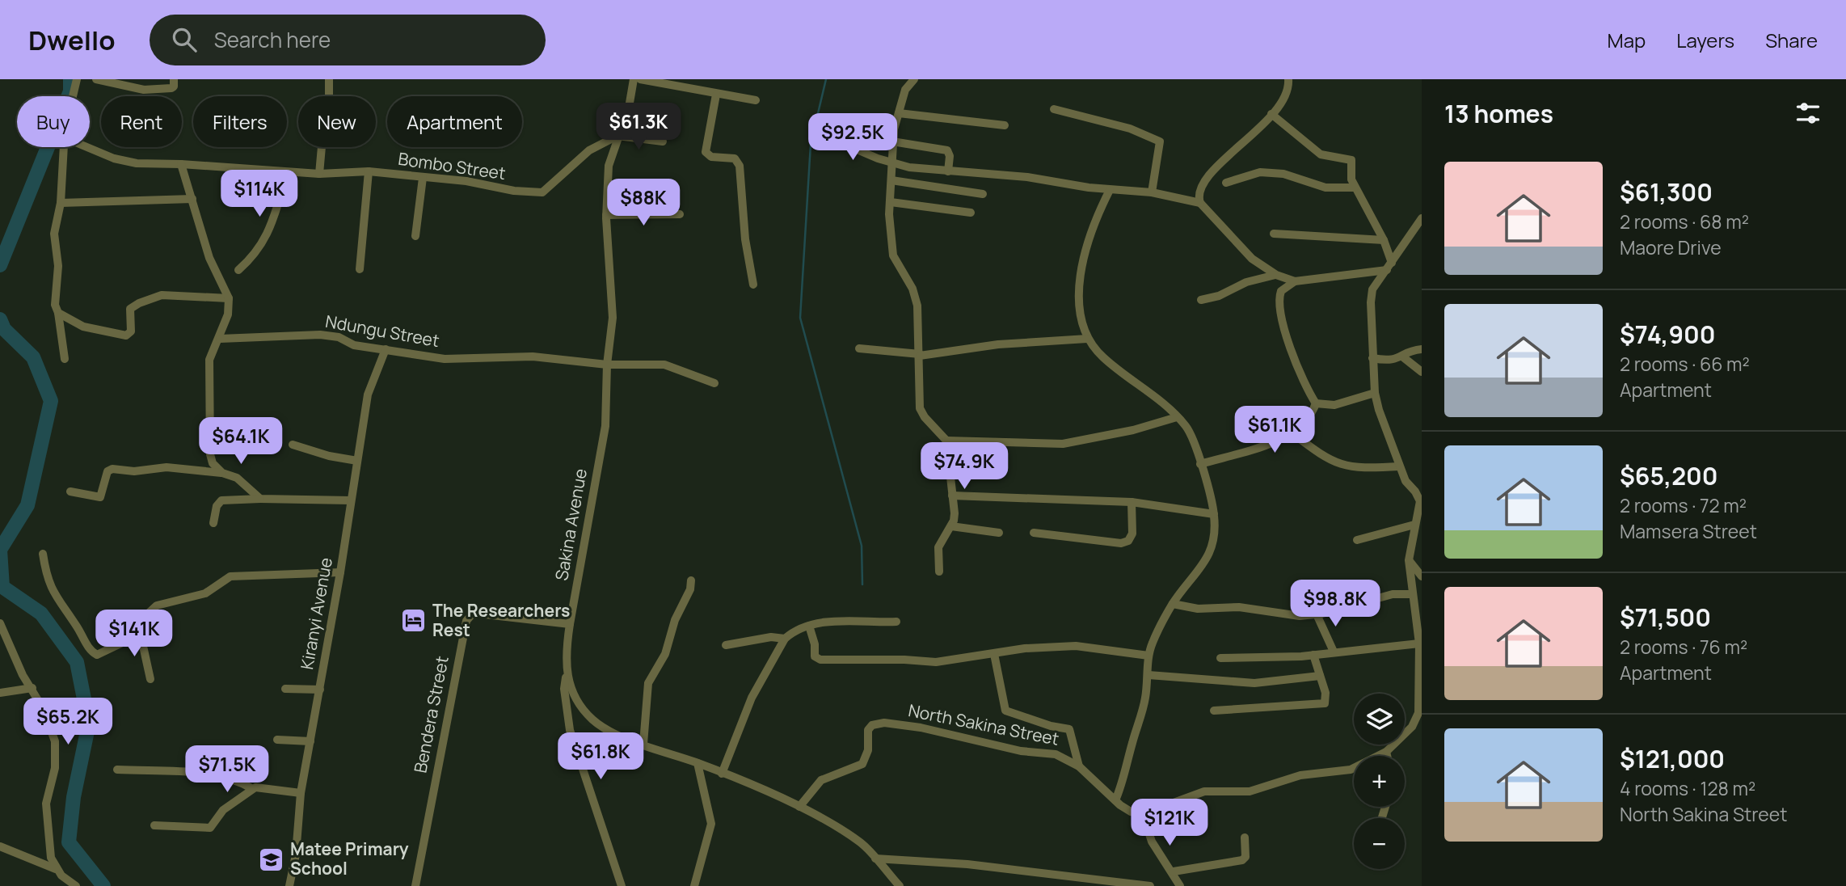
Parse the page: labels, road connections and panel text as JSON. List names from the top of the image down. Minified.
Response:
{"streets":{"street":["Bombo Street","Ndungu Street","Sakina Avenue","Kiranyi Avenue","Bendera Street","North Sakina Street"]},"crossings":[["Bombo Street","Sakina Avenue"],["Ndungu Street","Sakina Avenue"],["Ndungu Street","Kiranyi Avenue"],["Sakina Avenue","Bendera Street"],["Sakina Avenue","North Sakina Street"]],"places":{"hotel":["The Researchers Rest"],"school or university":["Matee Primary School"]},"page":{"header":"Dwello","search":"Search here","nav":["Map","Layers","Share"],"heading":"13 homes","chip":["Buy","Rent","Filters","New","Apartment"],"price":["$61.3K","$92.5K","$114K","$88K","$61.1K","$64.1K","$74.9K","$98.8K","$141K","$65.2K","$61.8K","$71.5K","$121K"],"list":[{"name":"$61,300","note":"2 rooms · 68 m² · Maore Drive"},{"name":"$74,900","note":"2 rooms · 66 m² · Apartment"},{"name":"$65,200","note":"2 rooms · 72 m² · Mamsera Street"},{"name":"$71,500","note":"2 rooms · 76 m² · Apartment"},{"name":"$121,000","note":"4 rooms · 128 m² · North Sakina Street"}],"map_buttons":["+","−"]}}
